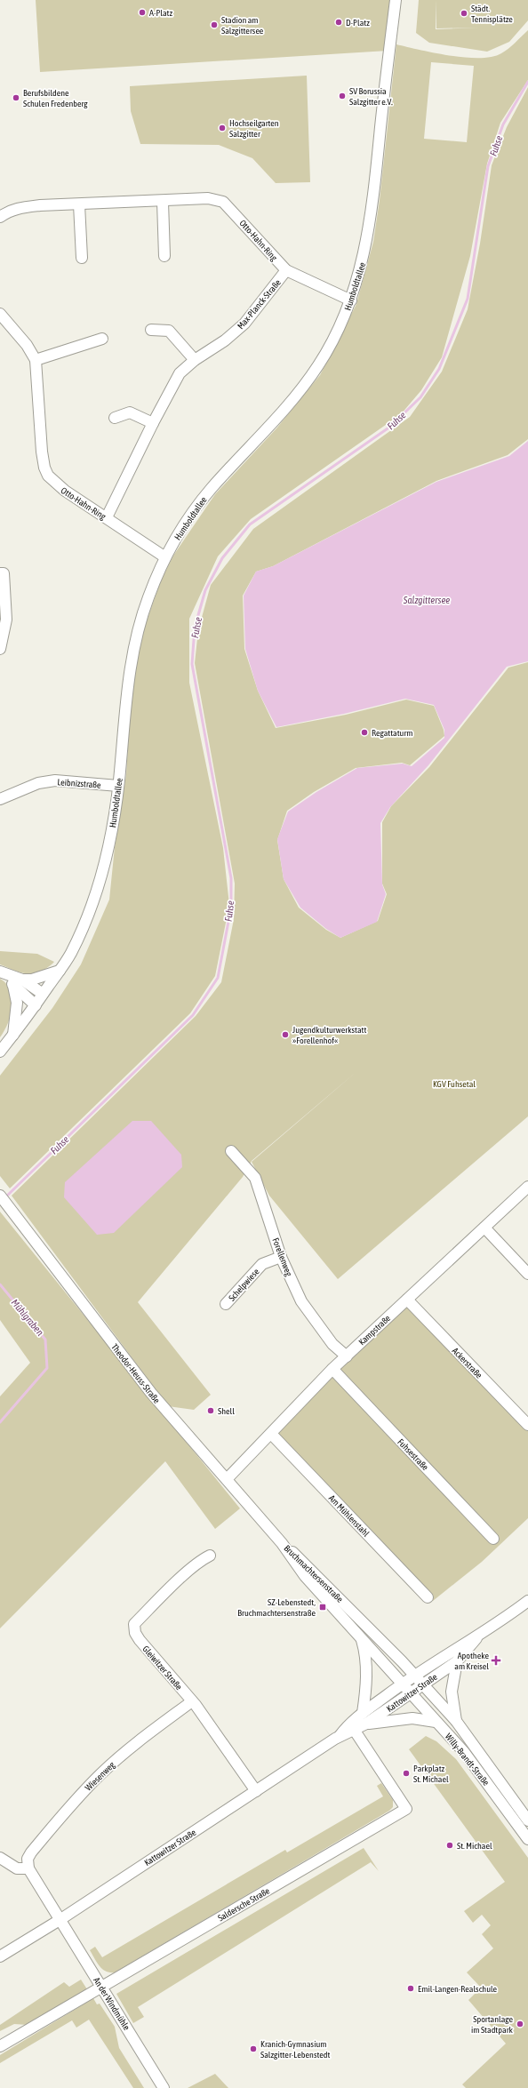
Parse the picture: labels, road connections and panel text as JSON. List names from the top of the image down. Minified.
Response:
{"streets":{"street":["Otto-Hahn-Ring","Humboldtallee","Max-Planck-Straße","Leibnizstraße","Forellenweg","Schelpwiese","Kampstraße","Ackerstraße","Theodor-Heuss-Straße","Fuhsestraße","Am Mühlenstahl","Bruchmachtersenstraße","Gleiwitzer Straße","Kattowitzer Straße","Willy-Brandt-Straße","Wiesenweg","Saldersche Straße","An der Windmühle"]},"crossings":[["Otto-Hahn-Ring","Humboldtallee"],["Otto-Hahn-Ring","Max-Planck-Straße"],["Humboldtallee","Leibnizstraße"],["Forellenweg","Schelpwiese"],["Forellenweg","Kampstraße"],["Kampstraße","Ackerstraße"],["Kampstraße","Theodor-Heuss-Straße"],["Kampstraße","Fuhsestraße"],["Kampstraße","Am Mühlenstahl"],["Theodor-Heuss-Straße","Bruchmachtersenstraße"],["Bruchmachtersenstraße","Kattowitzer Straße"],["Bruchmachtersenstraße","Willy-Brandt-Straße"],["Gleiwitzer Straße","Kattowitzer Straße"],["Gleiwitzer Straße","Wiesenweg"],["Kattowitzer Straße","Willy-Brandt-Straße"],["Kattowitzer Straße","Saldersche Straße"],["Kattowitzer Straße","An der Windmühle"],["Saldersche Straße","An der Windmühle"]],"water":["Fuhse","Salzgittersee","Mühlgraben"],"parks":["KGV Fuhsetal"],"places":{"other":["A-Platz","Städt. Tennisplätze","D-Platz","Stadion am Salzgittersee","SV Borussia Salzgitter e.V.","Berufsbildene Schulen Fredenberg","Hochseilgarten Salzgitter","Regattaturm","Jugendkulturwerkstatt »Forellenhof«","Shell","Parkplatz St. Michael","St. Michael","Emil-Langen-Realschule","Sportanlage im Stadtpark","Kranich-Gymnasium Salzgitter-Lebenstedt"],"transit":["SZ-Lebenstedt, Bruchmachtersenstraße"],"health":["Apotheke am Kreisel"]}}
